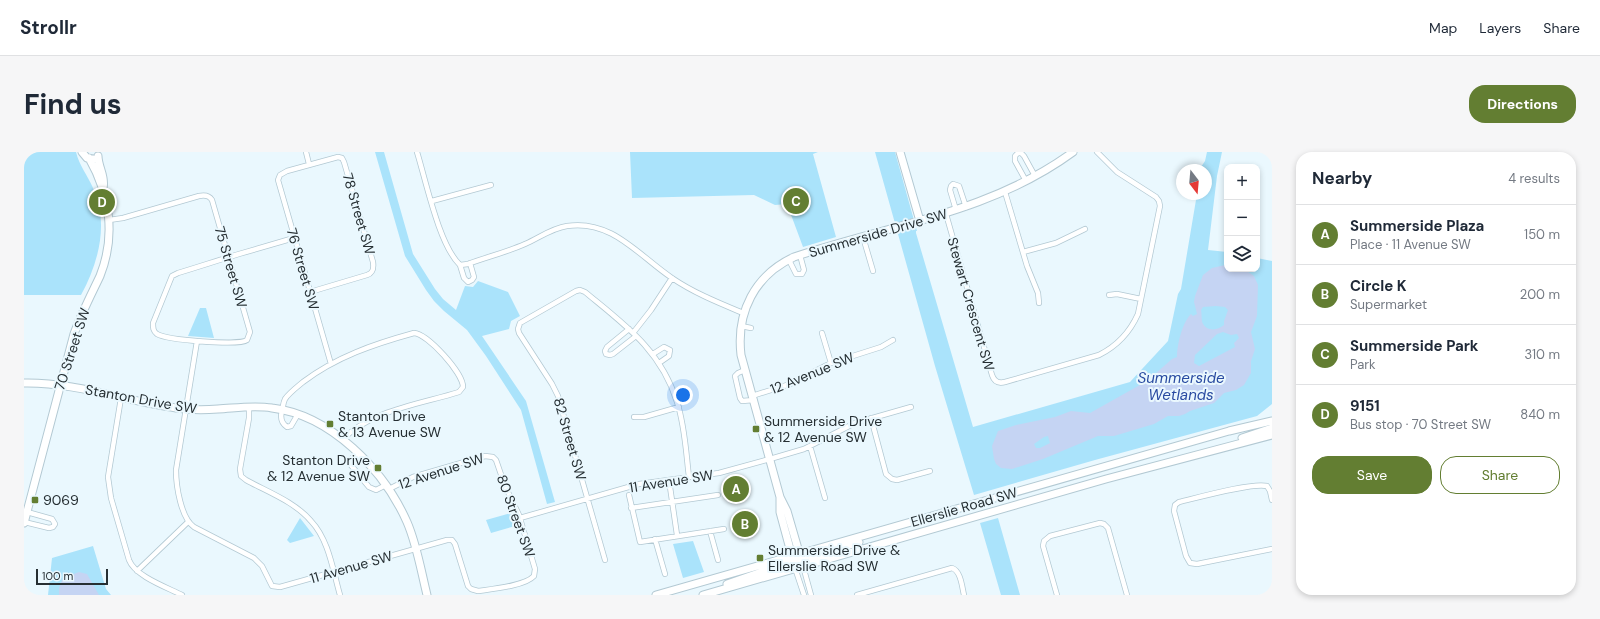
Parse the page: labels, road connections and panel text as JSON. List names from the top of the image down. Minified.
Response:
{"streets":{"street":["78 Street SW","Summerside Drive SW","75 Street SW","76 Street SW","Stewart Crescent SW","70 Street SW","12 Avenue SW","Stanton Drive SW","82 Street SW","11 Avenue SW","Ellerslie Road SW","80 Street SW"]},"crossings":[["78 Street SW","76 Street SW"],["Summerside Drive SW","Stewart Crescent SW"],["Summerside Drive SW","12 Avenue SW"],["Summerside Drive SW","11 Avenue SW"],["Summerside Drive SW","Ellerslie Road SW"],["75 Street SW","70 Street SW"],["70 Street SW","Stanton Drive SW"],["12 Avenue SW","Stanton Drive SW"],["12 Avenue SW","80 Street SW"],["Stanton Drive SW","11 Avenue SW"],["82 Street SW","11 Avenue SW"],["11 Avenue SW","80 Street SW"]],"water":["Summerside Wetlands"],"places":{"transit":["Stanton Drive & 13 Avenue SW","Summerside Drive & 12 Avenue SW","Stanton Drive & 12 Avenue SW","9069","Summerside Drive & Ellerslie Road SW"]},"scale_bar":"100 m","north":"bottom","page":{"header":"Strollr","nav":["Map","Layers","Share"],"buttons":["Directions",["Save","Share"]],"title":"Find us","heading":["Nearby","4 results"],"map_buttons":["+","−"],"pins":["C","D","A","B"],"list":[{"mark":"A","name":"Summerside Plaza","note":"Place · 11 Avenue SW","value":"150 m"},{"mark":"B","name":"Circle K","note":"Supermarket","value":"200 m"},{"mark":"C","name":"Summerside Park","note":"Park","value":"310 m"},{"mark":"D","name":"9151","note":"Bus stop · 70 Street SW","value":"840 m"}],"scale":"100 m"}}
